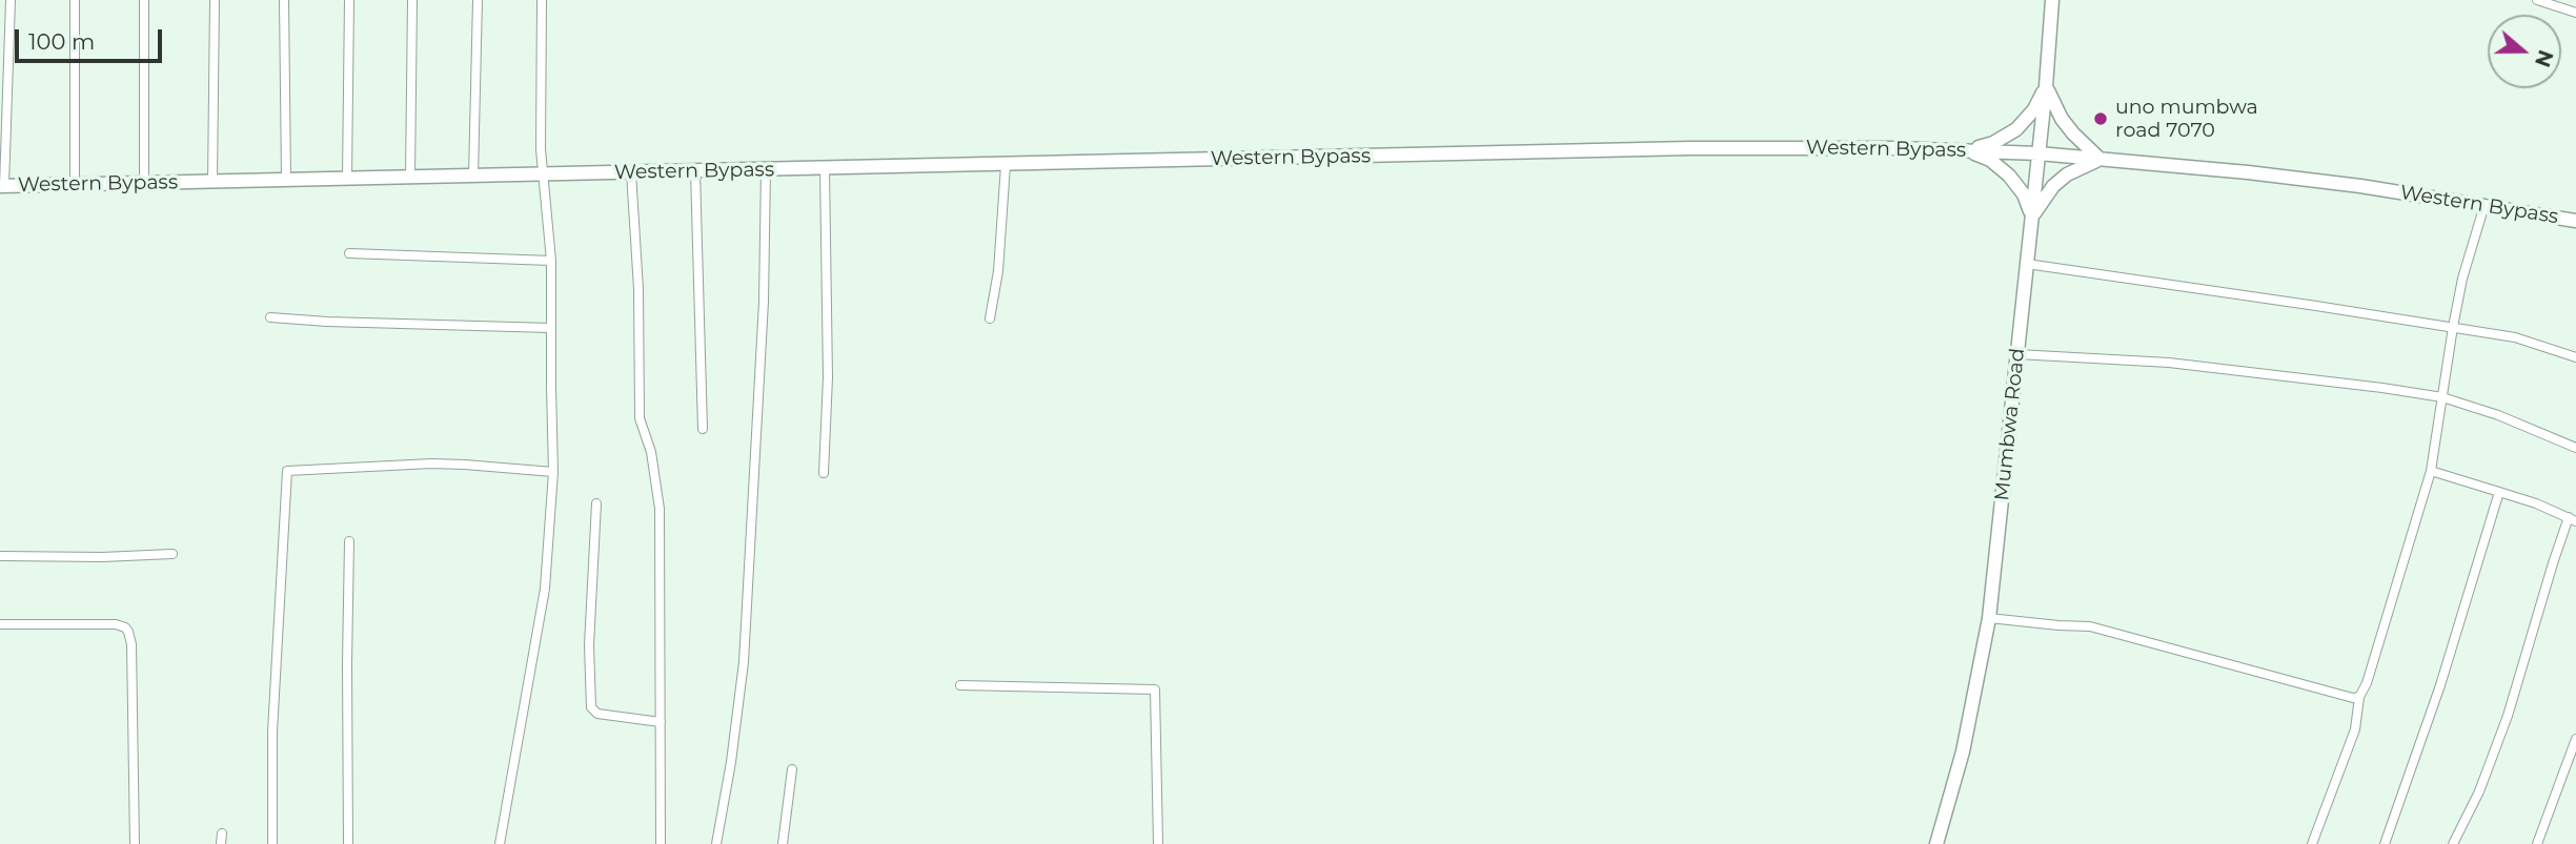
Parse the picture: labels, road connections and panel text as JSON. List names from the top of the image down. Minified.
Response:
{"streets":{"main road":["Western Bypass","Mumbwa Road"]},"crossings":[["Western Bypass","Mumbwa Road"]],"places":["uno mumbwa road 7070"],"scale_bar":"100 m","north":"right"}
